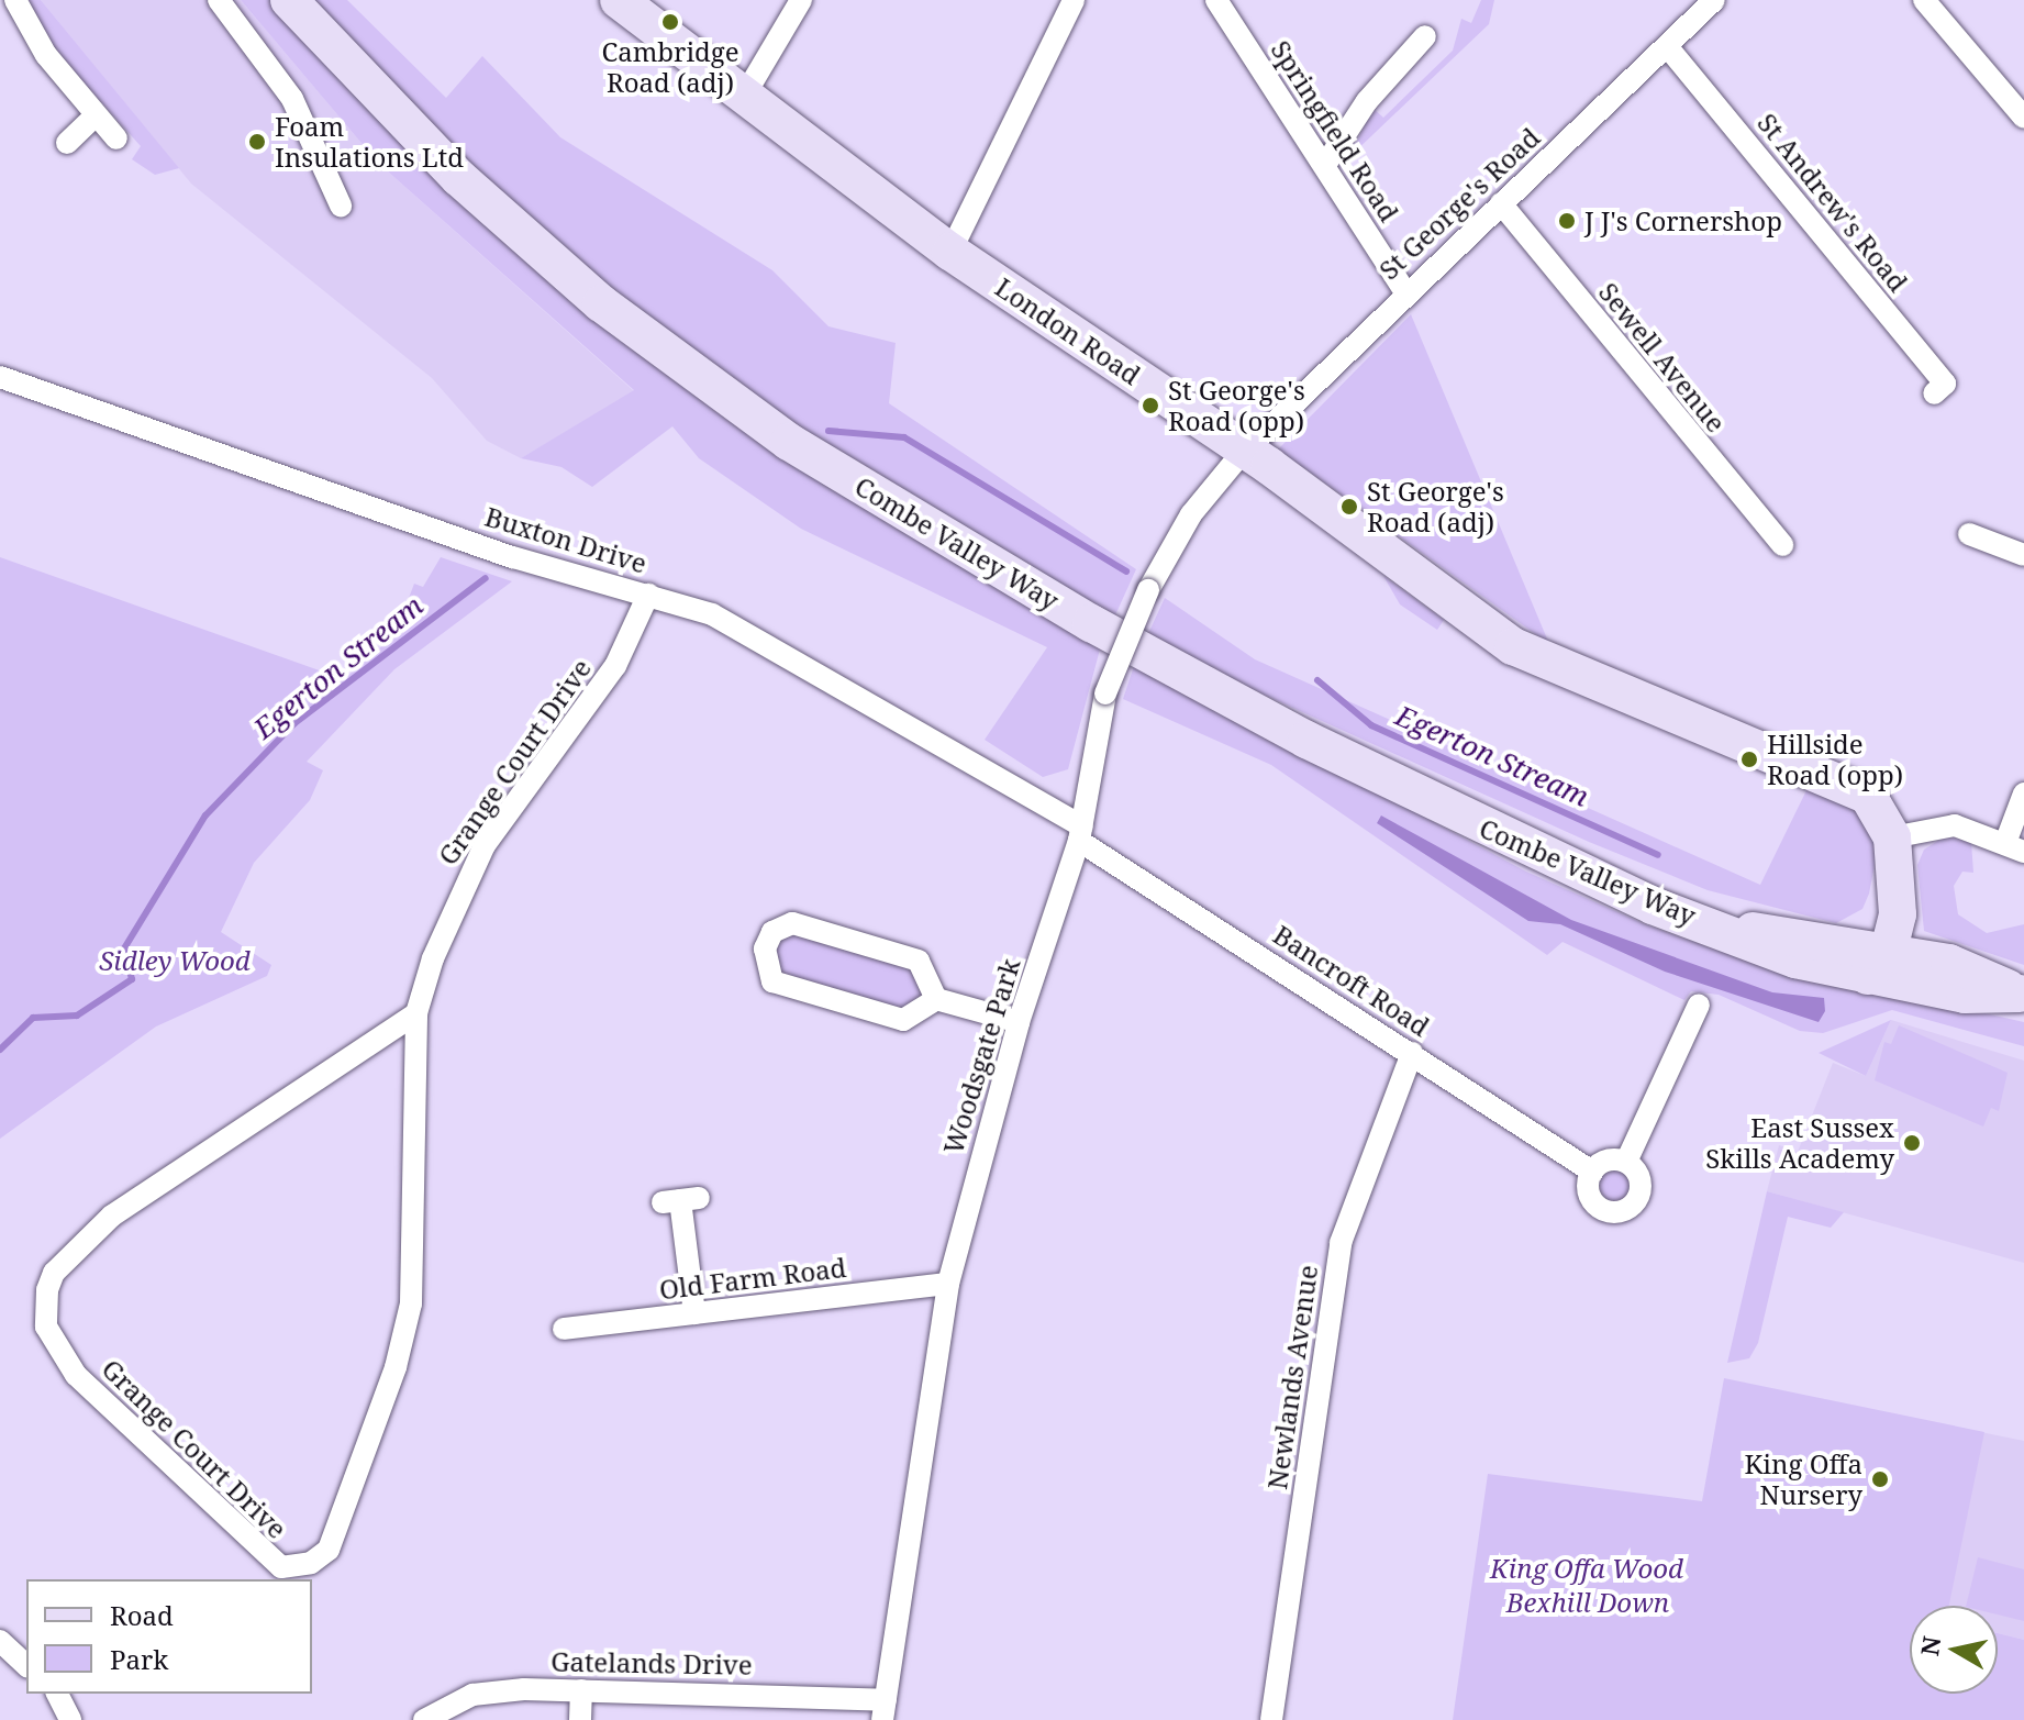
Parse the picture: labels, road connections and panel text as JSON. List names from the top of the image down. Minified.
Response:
{"streets":{"main road":["London Road","Combe Valley Way"],"street":["Springfield Road","St Andrew's Road","St George's Road","Sewell Avenue","Buxton Drive","Grange Court Drive","Bancroft Road","Woodsgate Park","Old Farm Road","Newlands Avenue","Gatelands Drive"]},"crossings":[["Springfield Road","St George's Road"],["St Andrew's Road","St George's Road"],["St George's Road","London Road"],["St George's Road","Sewell Avenue"],["St George's Road","Woodsgate Park"],["London Road","Woodsgate Park"],["Buxton Drive","Grange Court Drive"],["Buxton Drive","Bancroft Road"],["Buxton Drive","Woodsgate Park"],["Bancroft Road","Woodsgate Park"],["Bancroft Road","Newlands Avenue"],["Woodsgate Park","Old Farm Road"],["Woodsgate Park","Gatelands Drive"]],"water":["Egerton Stream"],"parks":["Sidley Wood","King Offa Wood","Bexhill Down"],"places":["Cambridge Road (adj)","Foam Insulations Ltd","J J's Cornershop","St George's Road (opp)","St George's Road (adj)","Hillside Road (opp)","East Sussex Skills Academy","King Offa Nursery"],"legend":["Road","Park"],"north":"left"}
